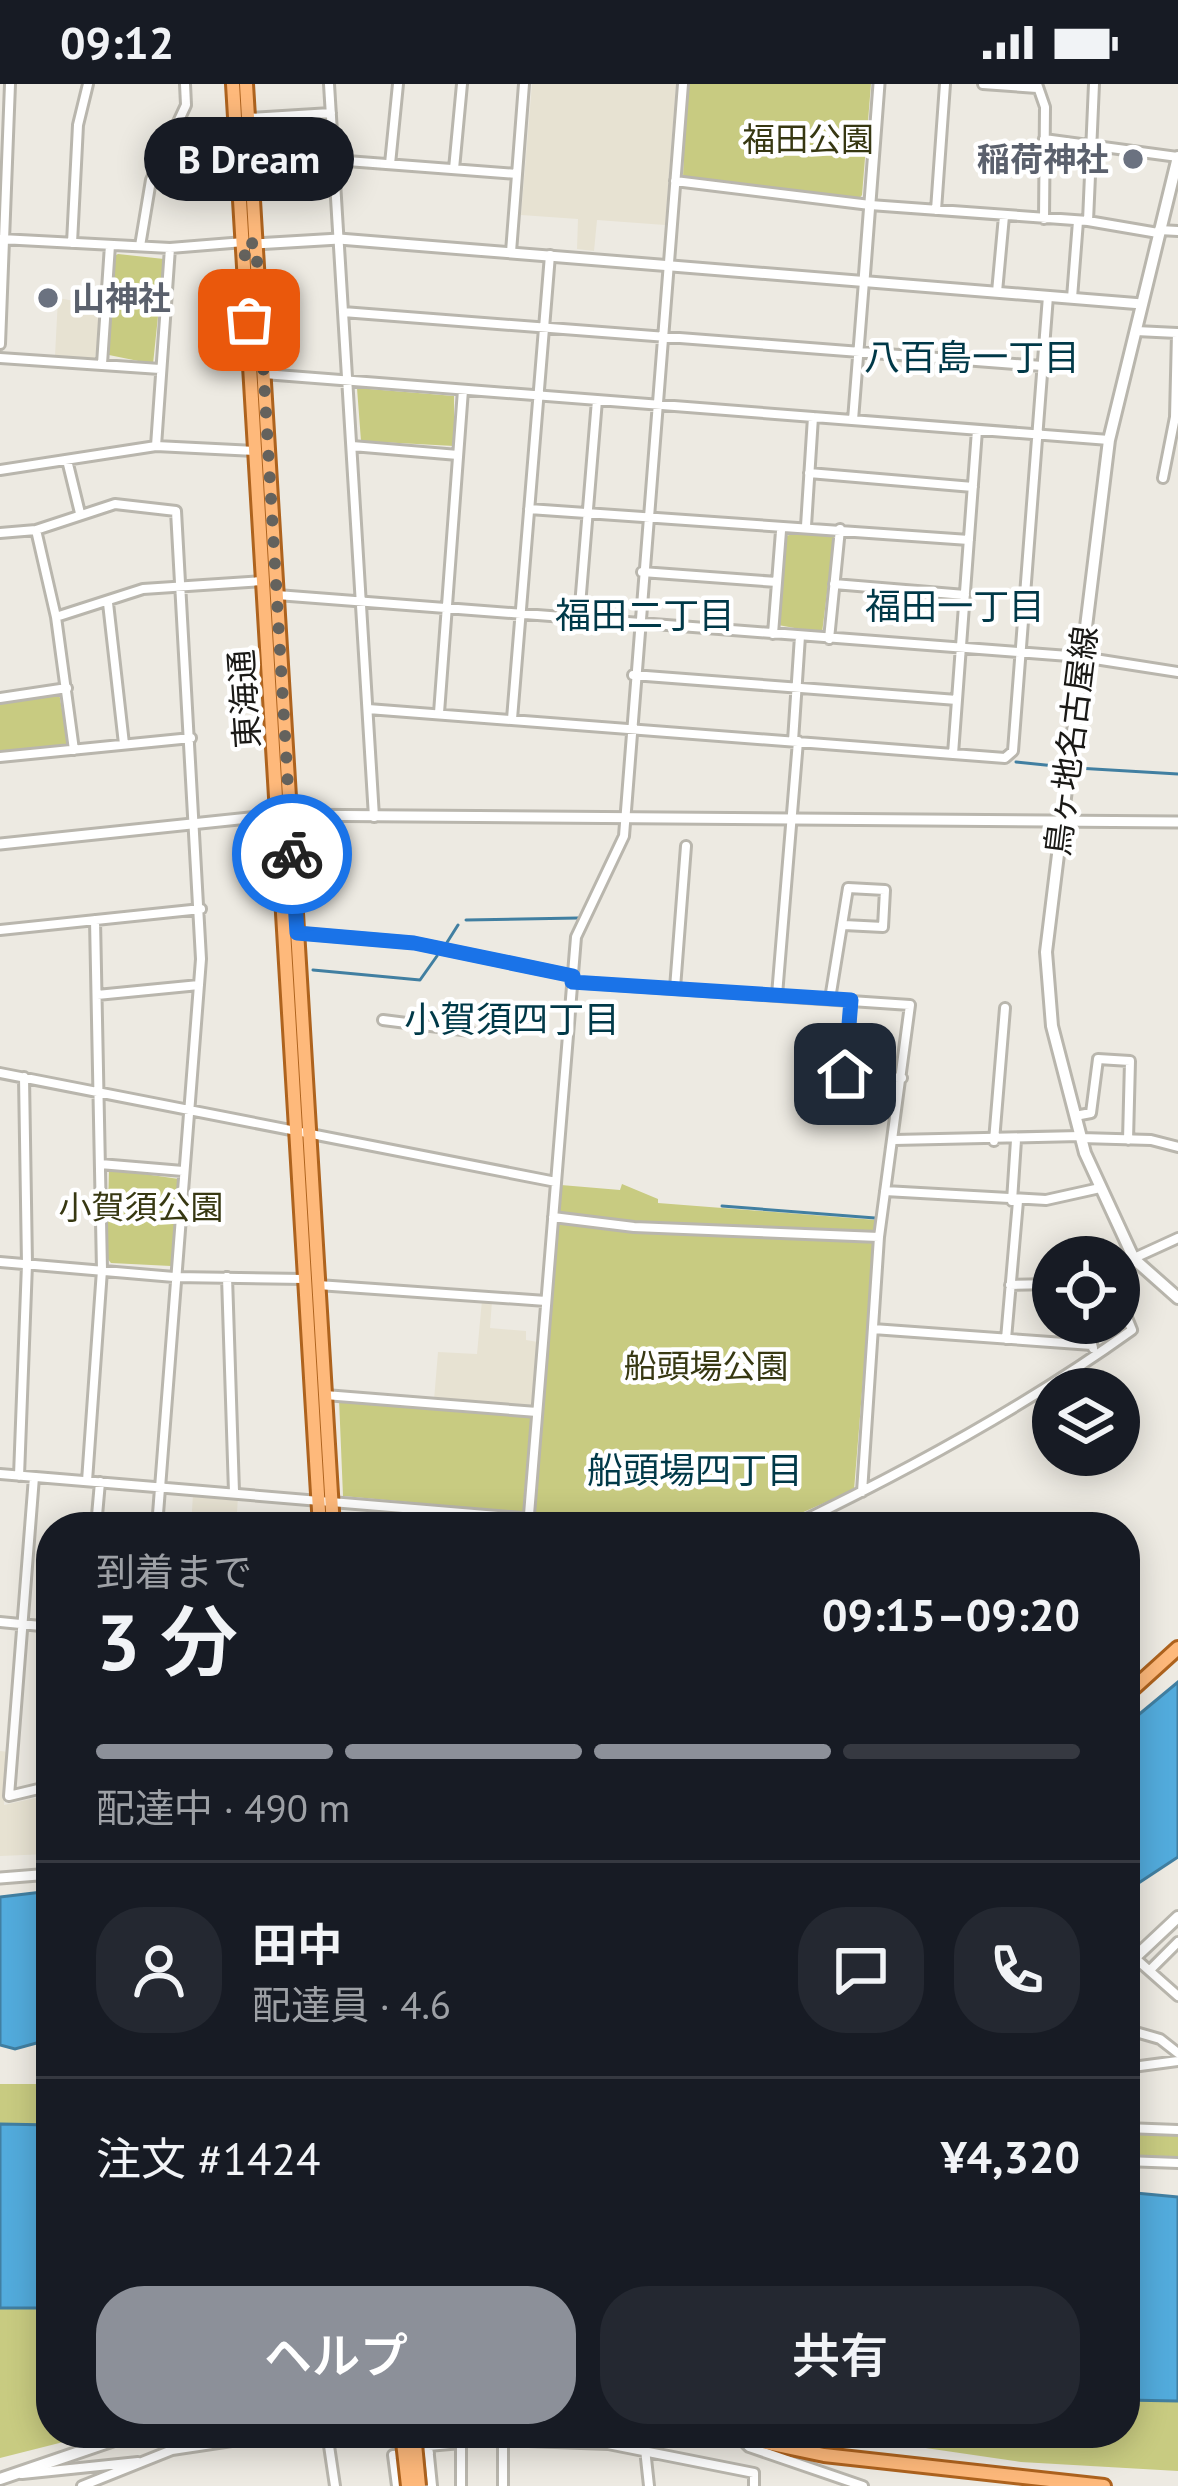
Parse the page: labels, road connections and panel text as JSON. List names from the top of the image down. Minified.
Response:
{"streets":{"main road":["東海通","鳥ヶ地名古屋線"]},"districts":["八百島一丁目","福田一丁目","福田二丁目","小賀須四丁目","船頭場四丁目"],"parks":["福田公園","小賀須公園","船頭場公園"],"places":["稲荷神社","山神社","B Dream"],"page":{"status":"09:12","bubble":"B Dream","heading":["3 分","到着まで","09:15–09:20"],"panel":["田中","配達員 · 4.6","注文 #1424","¥4,320"],"bar":"配達中 · 490 m","buttons":["ヘルプ","共有"]}}
